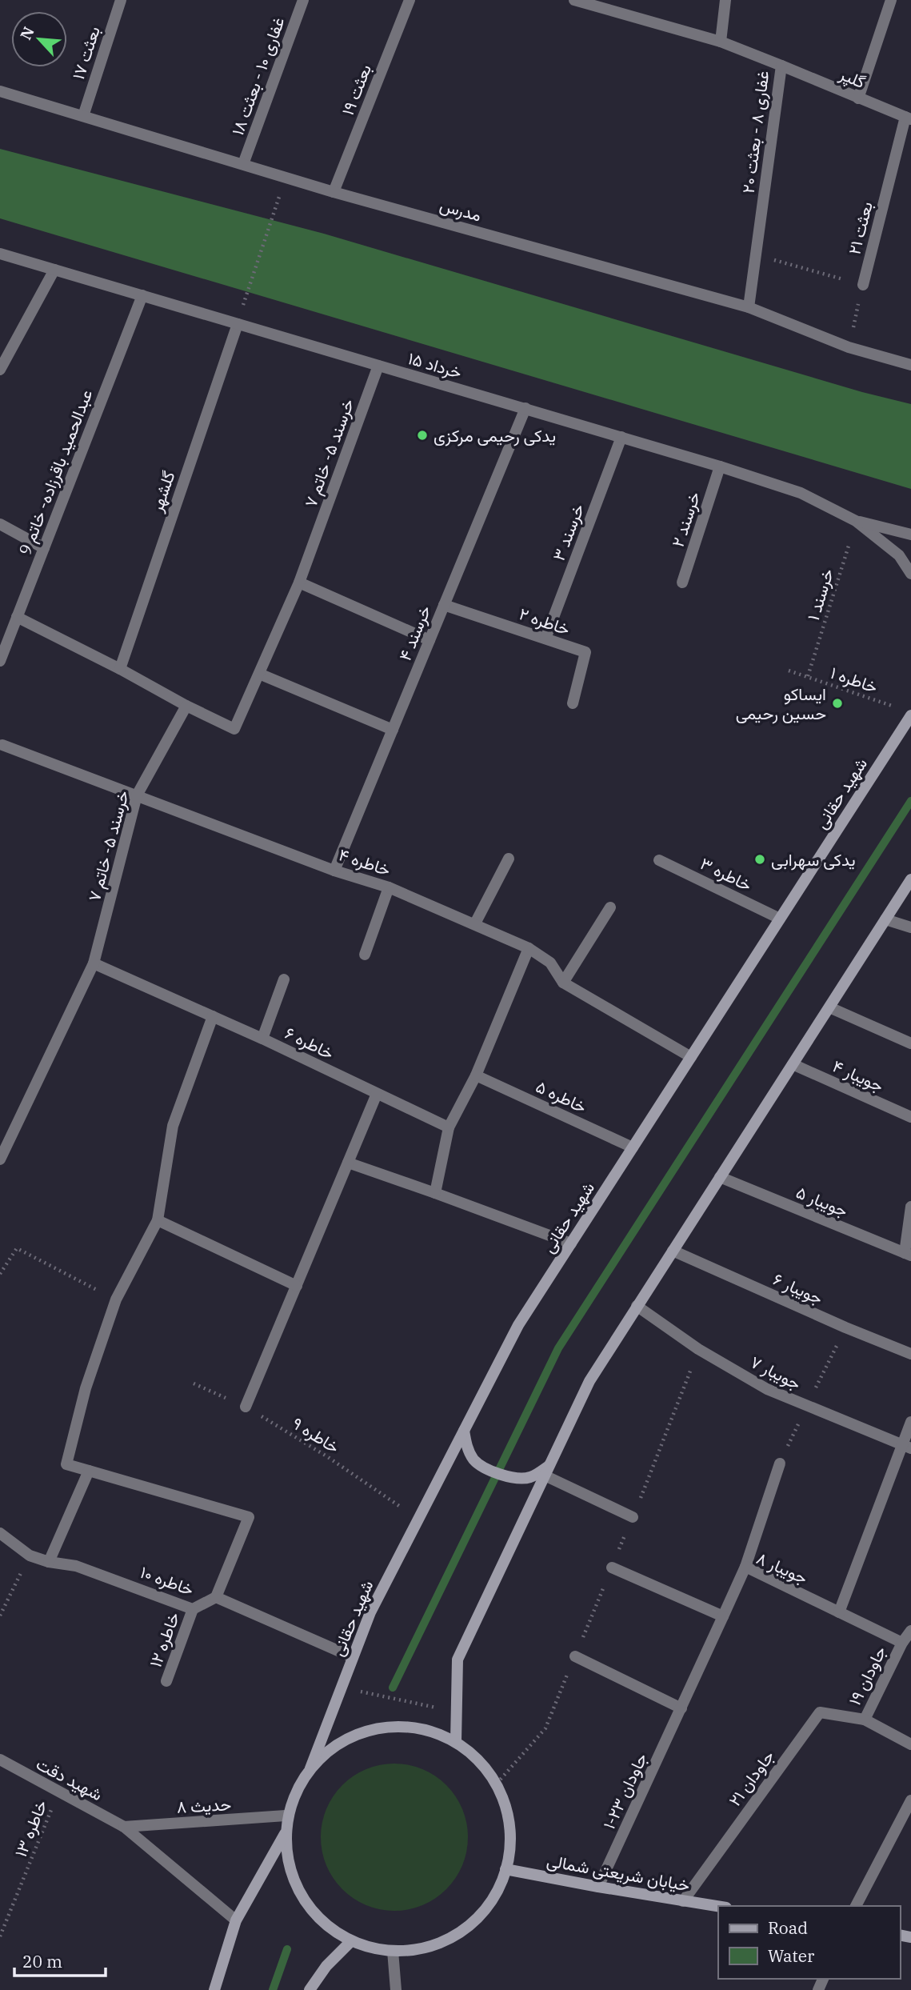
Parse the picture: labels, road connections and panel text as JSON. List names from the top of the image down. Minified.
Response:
{"streets":{"main road":["شهید حقانی","خیابان شریعتی شمالی"],"street":["بعثت ۱۷","غفاری ۱۰ - بعثت ۱۸","گلپر","بعثت ۱۹","غفاری ۸ - بعثت ۲۰","مدرس","بعثت ۲۱","۱۵ خرداد","خرسند ۵- خاتم ۷","عبدالحمید باقرزاده- خاتم 9","گلشهر","خرسند ۲","خرسند ۳","خاطره ۲","خرسند ۴","خاطره ۴","خاطره ۳","خاطره ۶","جویبار ۴","خاطره ۵","جویبار ۵","جویبار ۶","جویبار ۷","جویبار ۸","خاطره ۱۰","خاطره ۱۲","جاودان ۱۹","جاودان ۲۱","شهید دقت","جاودان ۲۳-۱","حدیث ۸"],"path":["خرسند ۱","خاطره ۱","خاطره ۹","خاطره ۱۳"]},"crossings":[["بعثت ۱۷","مدرس"],["غفاری ۱۰ - بعثت ۱۸","مدرس"],["گلپر","غفاری ۸ - بعثت ۲۰"],["گلپر","بعثت ۲۱"],["بعثت ۱۹","مدرس"],["غفاری ۸ - بعثت ۲۰","مدرس"],["۱۵ خرداد","خرسند ۵- خاتم ۷"],["۱۵ خرداد","عبدالحمید باقرزاده- خاتم 9"],["۱۵ خرداد","گلشهر"],["۱۵ خرداد","خرسند ۲"],["۱۵ خرداد","خرسند ۳"],["۱۵ خرداد","خرسند ۱"],["۱۵ خرداد","خرسند ۴"],["خرسند ۵- خاتم ۷","خاطره ۴"],["خرسند ۵- خاتم ۷","خاطره ۶"],["خرسند ۳","خاطره ۲"],["خرسند ۱","خاطره ۱"],["خاطره ۲","خرسند ۴"],["خرسند ۴","خاطره ۴"],["خاطره ۱","شهید حقانی"],["شهید حقانی","خاطره ۴"],["شهید حقانی","خاطره ۳"],["شهید حقانی","خاطره ۵"],["شهید حقانی","خاطره ۹"],["شهید حقانی","خاطره ۱۰"],["جویبار ۸","جاودان ۱۹"],["جویبار ۸","جاودان ۲۳-۱"],["خاطره ۱۰","خاطره ۱۲"],["جاودان ۱۹","جاودان ۲۱"],["جاودان ۲۱","خیابان شریعتی شمالی"],["شهید دقت","حدیث ۸"],["شهید دقت","خاطره ۱۳"],["جاودان ۲۳-۱","خیابان شریعتی شمالی"]],"places":["یدکی رحیمی مرکزی","ایساکو حسین رحیمی","یدکی سهرابی"],"legend":["Road","Water"],"scale_bar":"20 m","north":"top left"}
